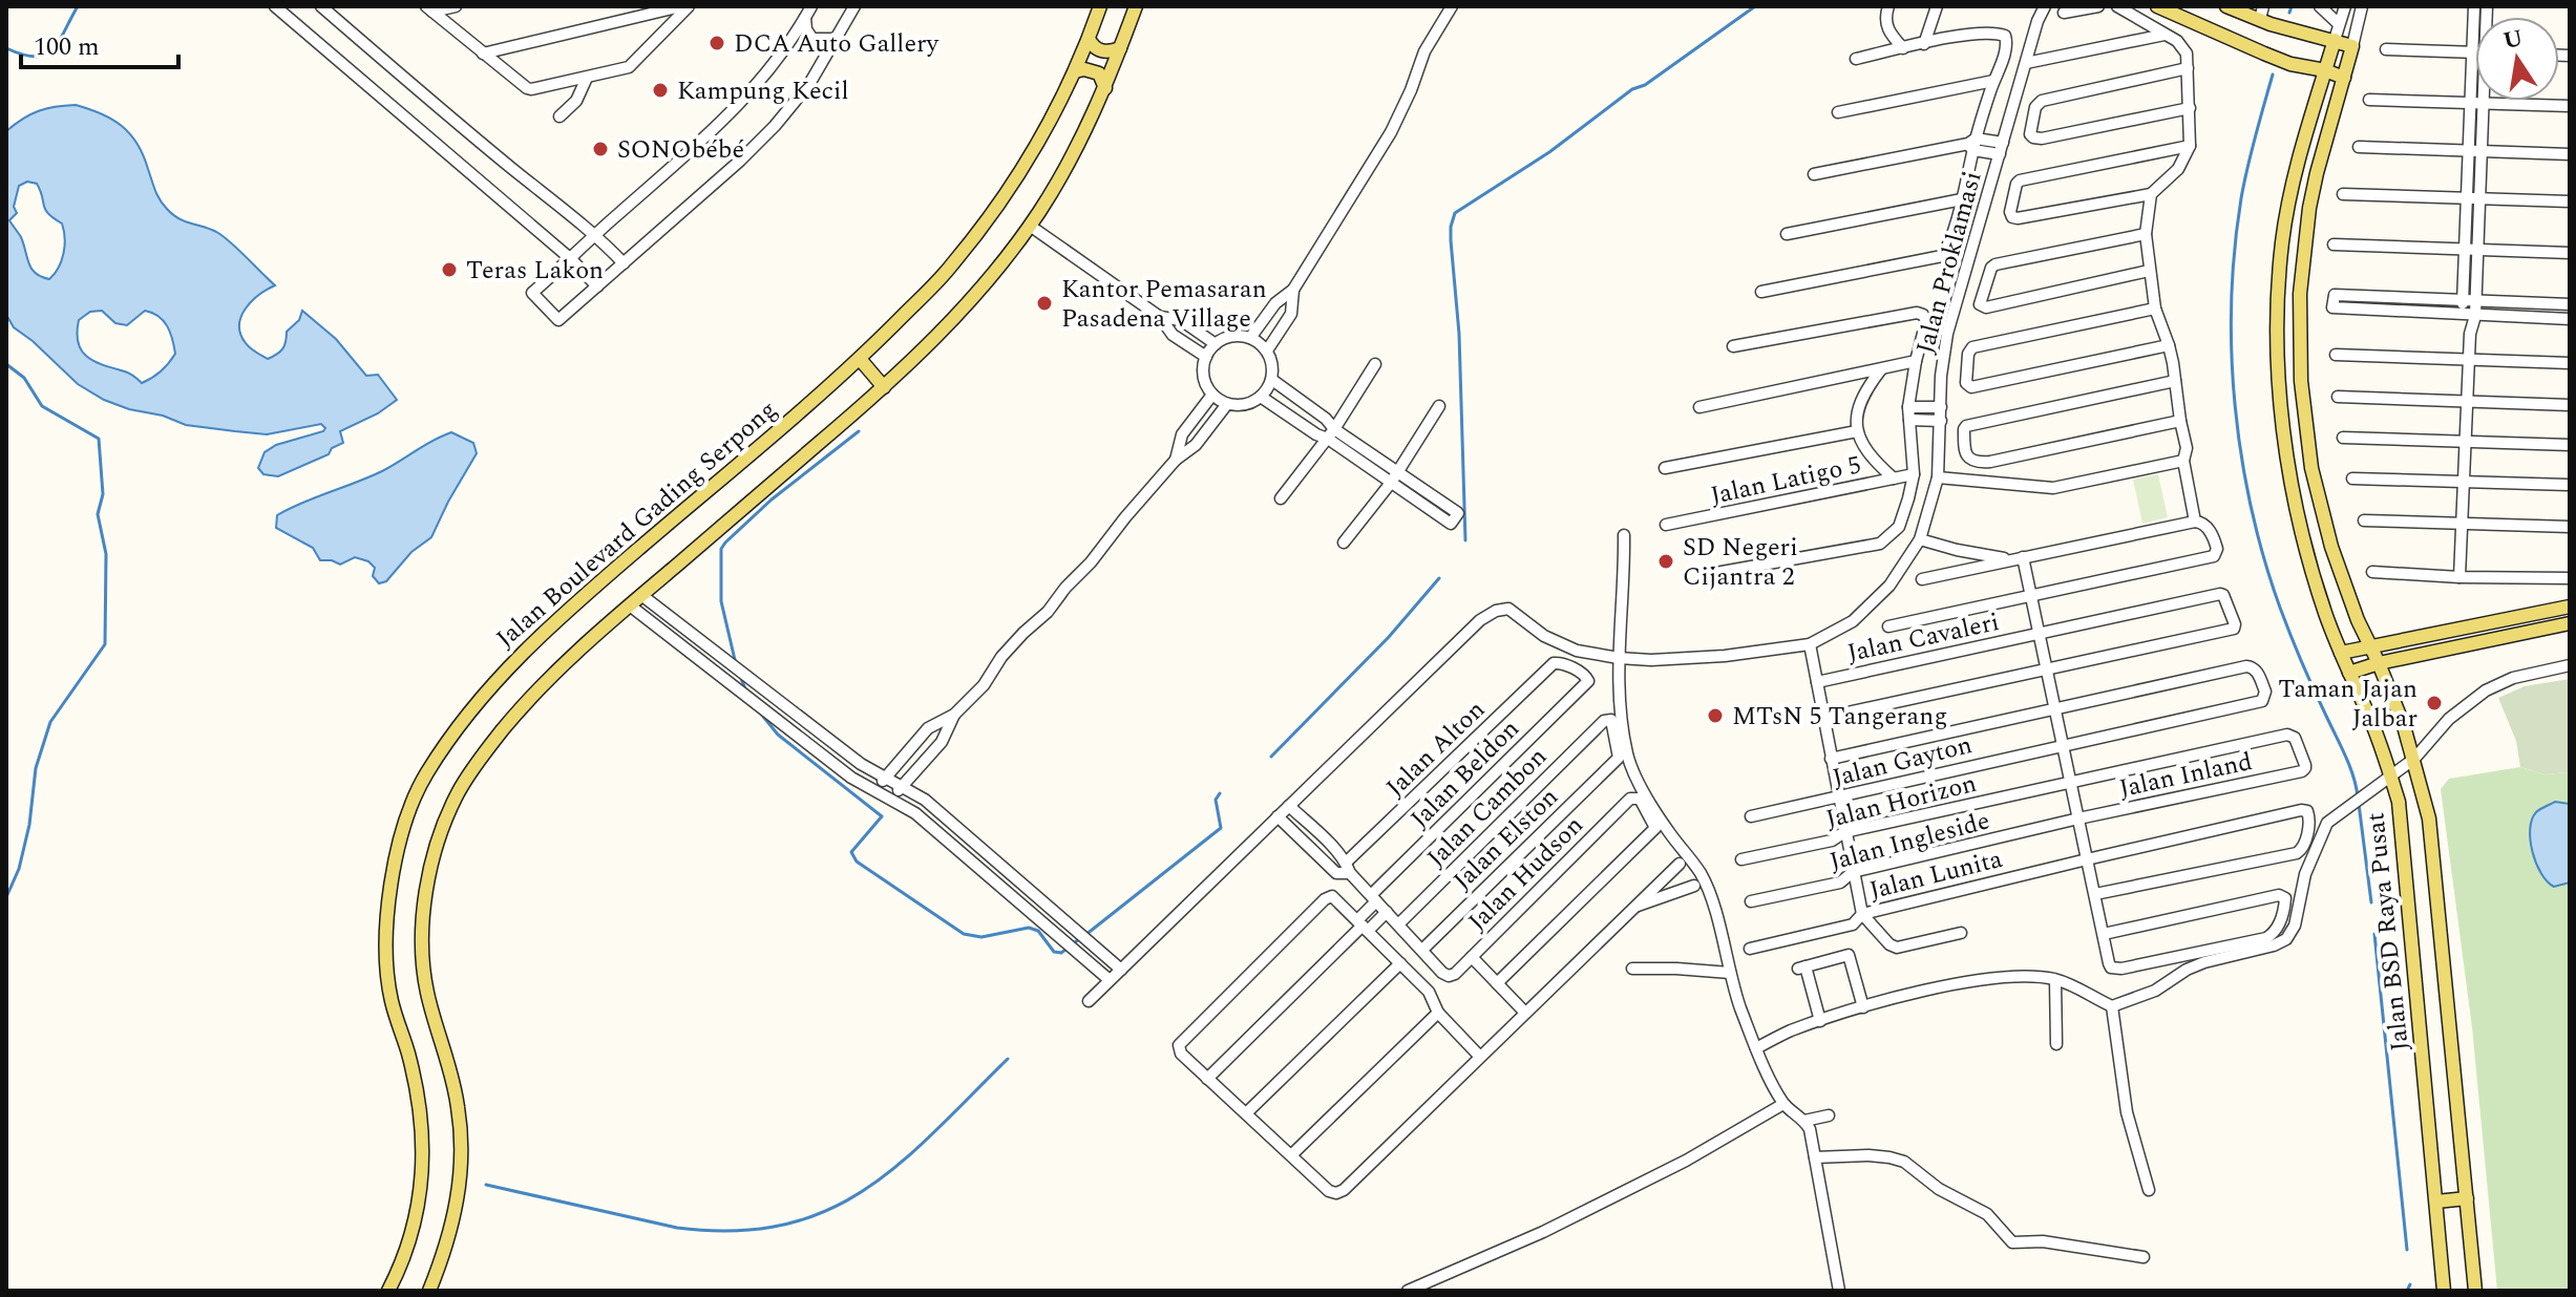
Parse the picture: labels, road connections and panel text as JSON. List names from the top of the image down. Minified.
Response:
{"streets":{"main road":["Jalan Boulevard Gading Serpong","Jalan BSD Raya Pusat"],"street":["Jalan Proklamasi","Jalan Latigo 5","Jalan Cavaleri","Jalan Alton","Jalan Gayton","Jalan Beldon","Jalan Inland","Jalan Horizon","Jalan Cambon","Jalan Elston","Jalan Ingleside","Jalan Hudson","Jalan Lunita"]},"crossings":[["Jalan Alton","Jalan Beldon"],["Jalan Inland","Jalan Horizon"],["Jalan Inland","Jalan Ingleside"],["Jalan Cambon","Jalan Elston"],["Jalan Elston","Jalan Hudson"]],"places":["DCA Auto Gallery","Kampung Kecil","SONObébé","Teras Lakon","Kantor Pemasaran Pasadena Village","SD Negeri Cijantra 2","Taman Jajan Jalbar","MTsN 5 Tangerang"],"scale_bar":"100 m","north":"top"}
